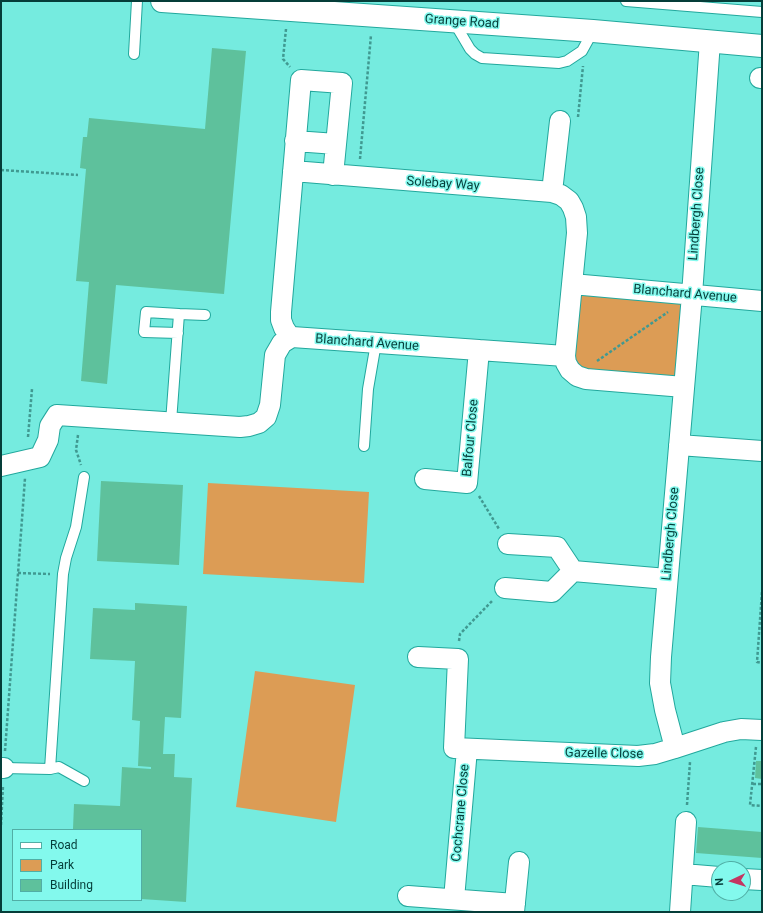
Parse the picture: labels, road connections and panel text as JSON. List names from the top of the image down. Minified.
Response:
{"streets":{"street":["Grange Road","Solebay Way","Lindbergh Close","Blanchard Avenue","Balfour Close","Gazelle Close","Cochcrane Close"]},"crossings":[["Grange Road","Lindbergh Close"],["Solebay Way","Blanchard Avenue"],["Lindbergh Close","Blanchard Avenue"],["Lindbergh Close","Gazelle Close"],["Blanchard Avenue","Balfour Close"],["Gazelle Close","Cochcrane Close"]],"legend":["Road","Park","Building"],"north":"left"}
